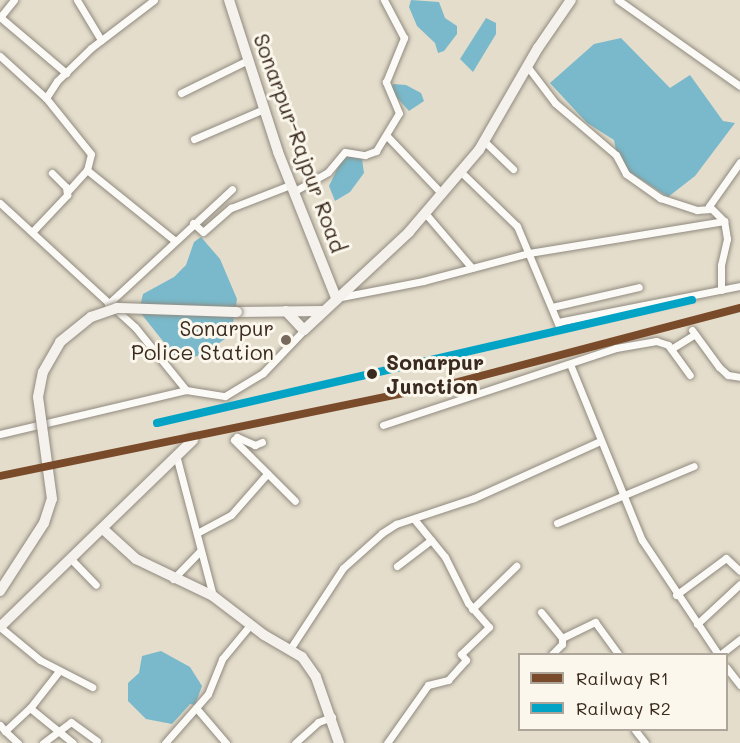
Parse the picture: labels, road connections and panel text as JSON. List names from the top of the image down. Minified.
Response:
{"streets":{"main road":["Sonarpur-Rajpur Road"]},"places":["Sonarpur Police Station","Sonarpur Junction"],"lines":["rail line R2","rail line R1"],"legend":["Railway R1","Railway R2"]}
